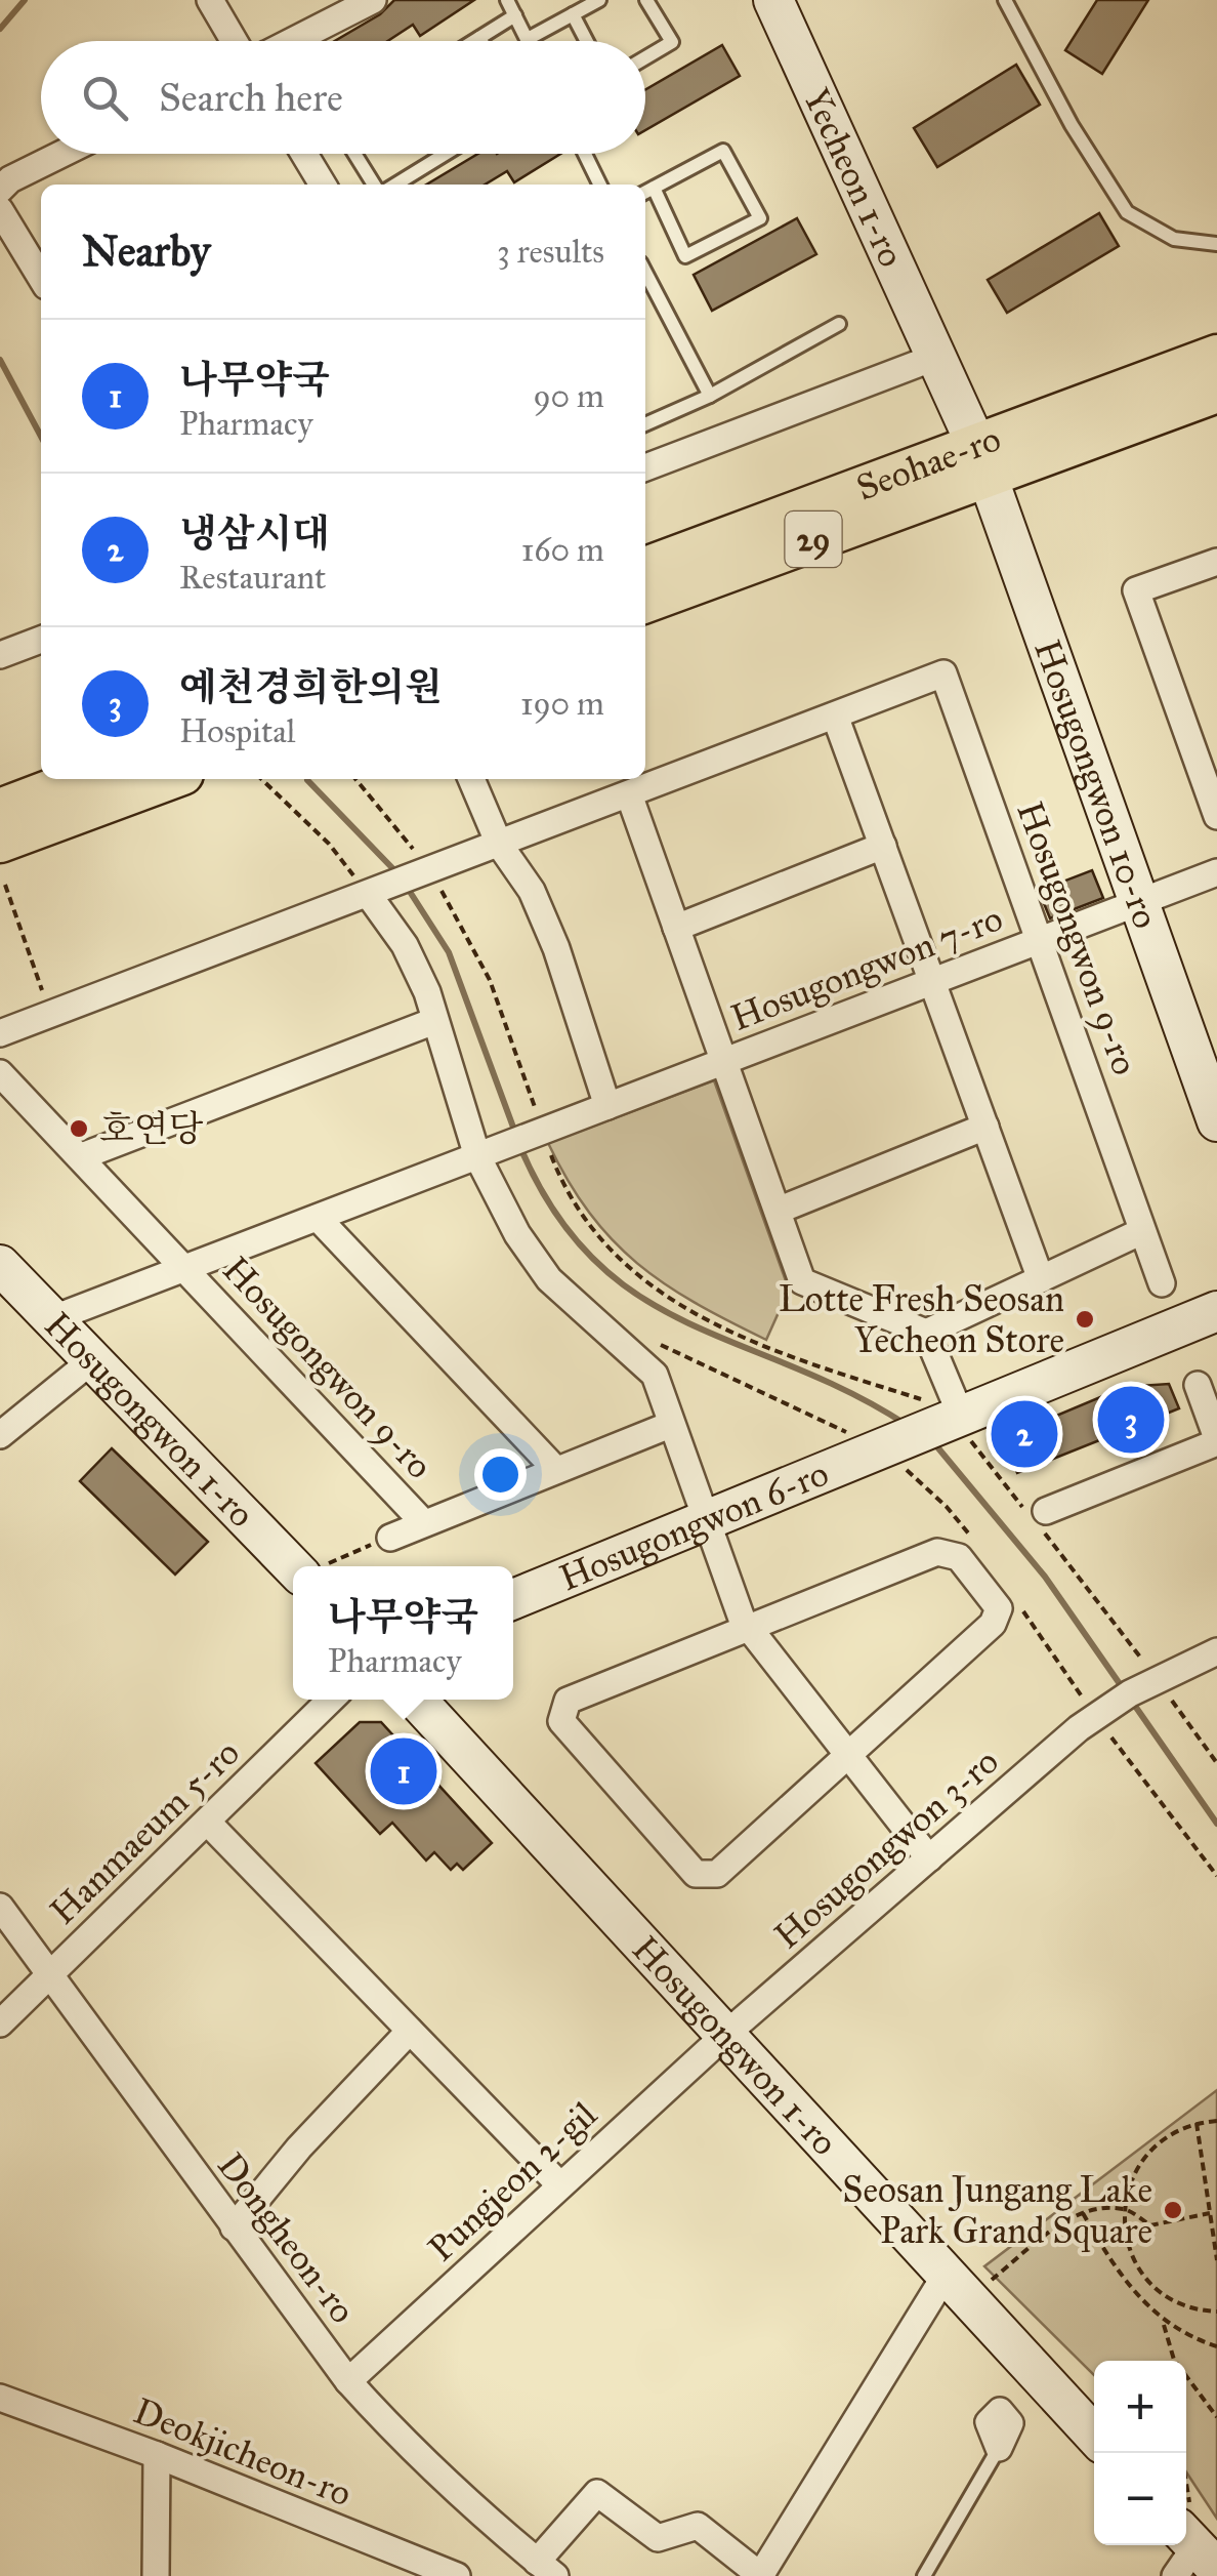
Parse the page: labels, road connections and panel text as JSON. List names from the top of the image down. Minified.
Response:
{"streets":{"main road":["Seohae-ro","29"],"street":["Yecheon 1-ro","Hosugongwon 10-ro","Hosugongwon 9-ro","Hosugongwon 7-ro","Hosugongwon 1-ro","Hosugongwon 6-ro","Hanmaeum 5-ro","Hosugongwon 3-ro","Pungjeon 2-gil","Dongheon-ro","Deokjicheon-ro"]},"crossings":[["Yecheon 1-ro","Seohae-ro"],["Yecheon 1-ro","Hosugongwon 10-ro"],["Seohae-ro","Hosugongwon 10-ro"],["Hosugongwon 10-ro","Hosugongwon 7-ro"],["Hosugongwon 9-ro","Hosugongwon 7-ro"],["Hosugongwon 1-ro","Hosugongwon 3-ro"],["Hosugongwon 1-ro","Pungjeon 2-gil"],["Hanmaeum 5-ro","Dongheon-ro"],["Hosugongwon 3-ro","Pungjeon 2-gil"],["Pungjeon 2-gil","Dongheon-ro"]],"places":["호연당","Lotte Fresh Seosan Yecheon Store","Seosan Jungang Lake Park Grand Square"],"page":{"search":"Search here","heading":["Nearby","3 results"],"list":[{"mark":"1","name":"나무약국","note":"Pharmacy","value":"90 m"},{"mark":"2","name":"냉삼시대","note":"Restaurant","value":"160 m"},{"mark":"3","name":"예천경희한의원","note":"Hospital","value":"190 m"}],"pins":["3","2","1"],"popup":["나무약국","Pharmacy"],"map_buttons":["+","−"]}}
